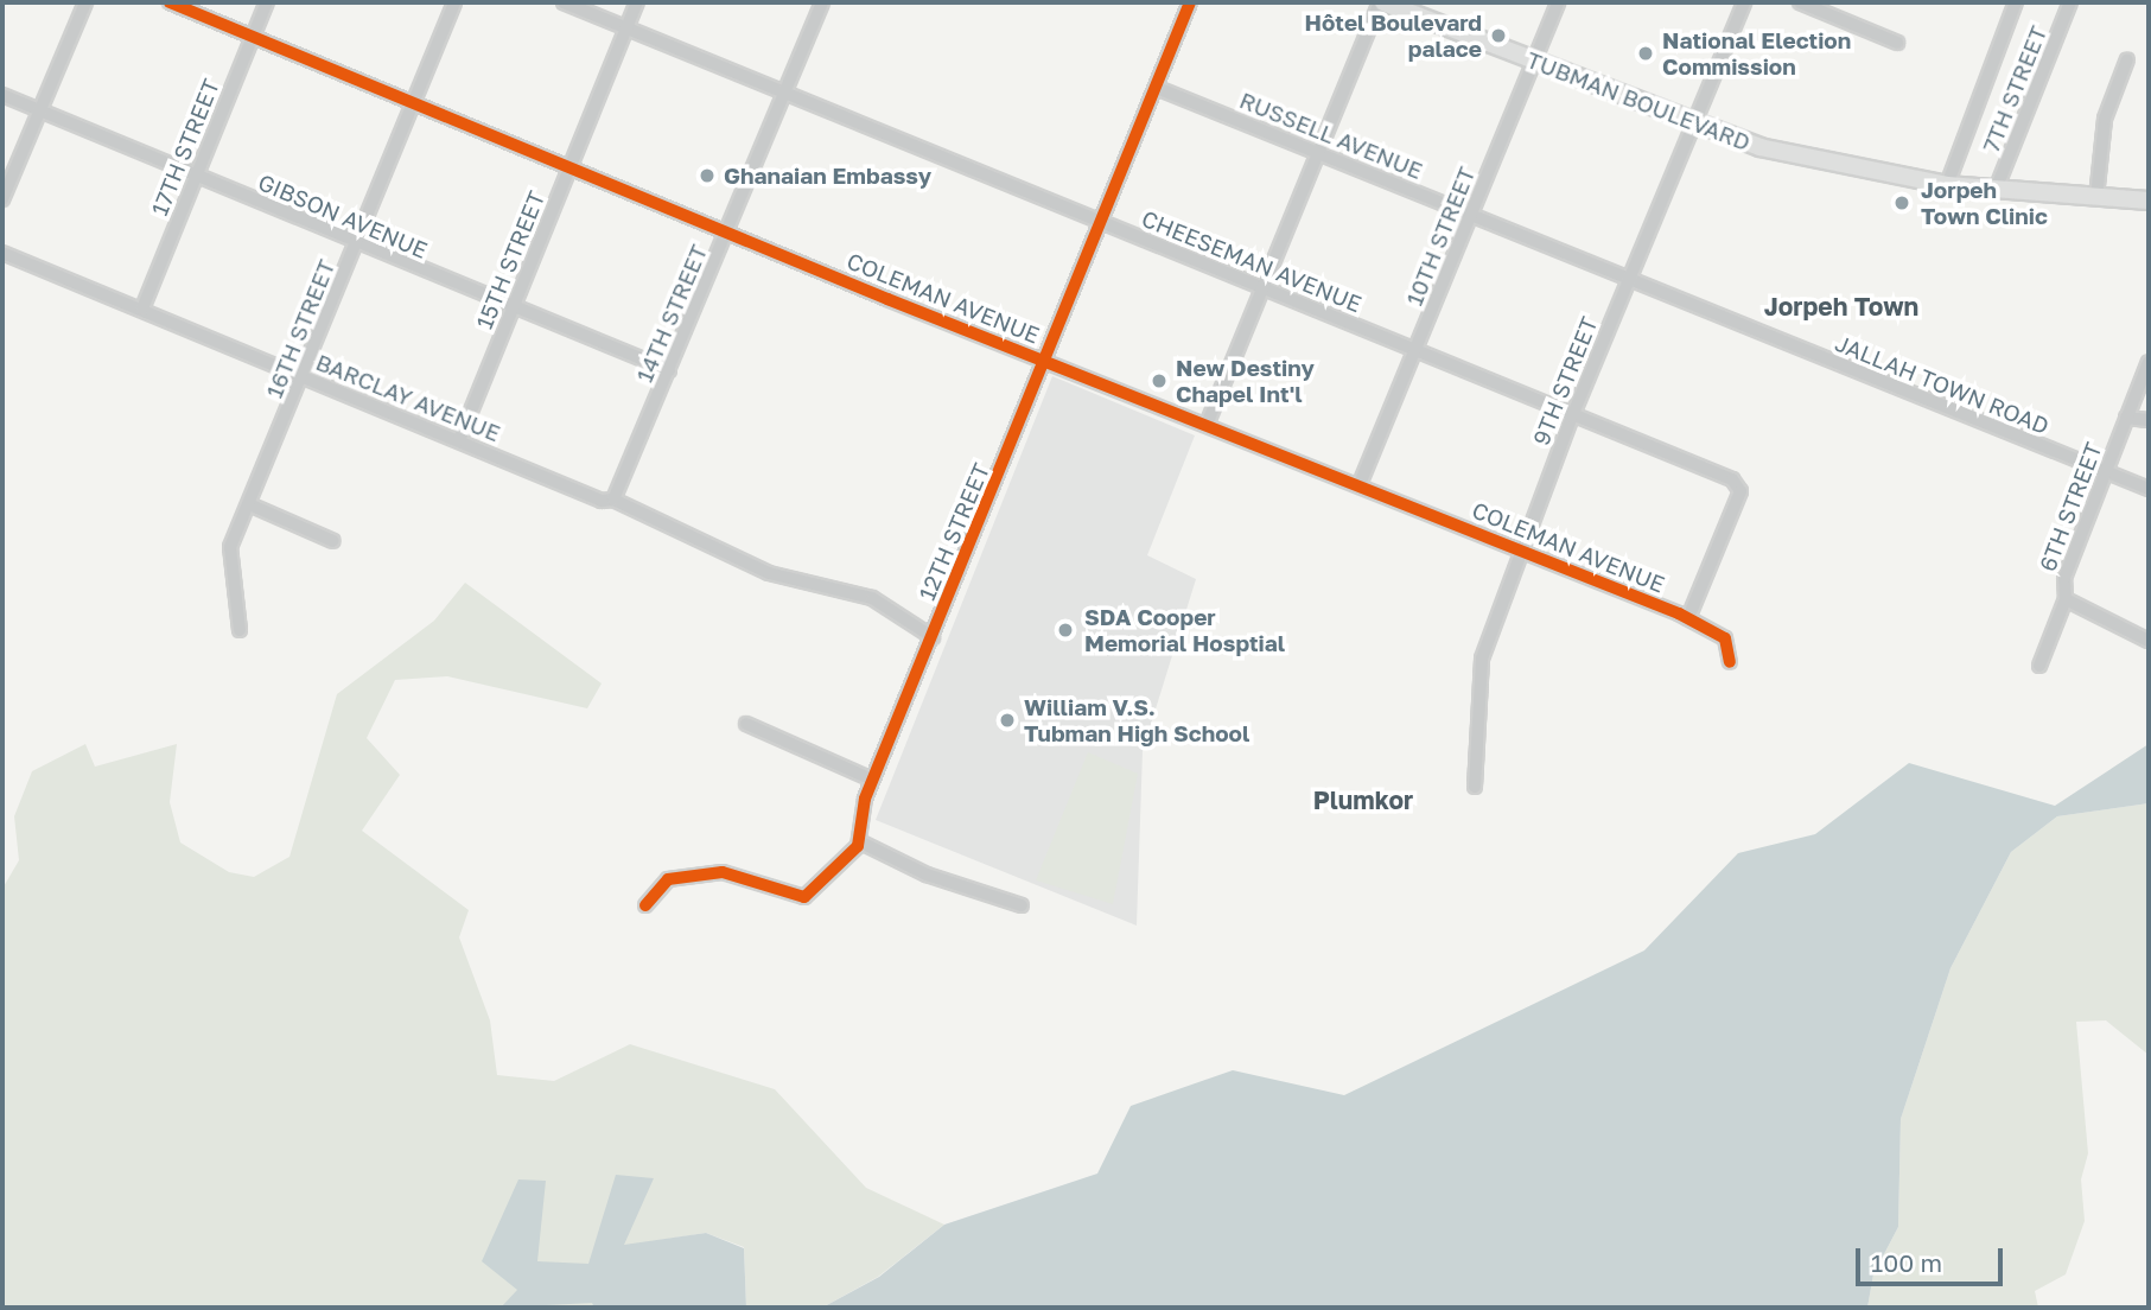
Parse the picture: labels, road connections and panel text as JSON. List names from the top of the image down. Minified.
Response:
{"streets":{"highway":["TUBMAN BOULEVARD"],"street":["7TH STREET","RUSSELL AVENUE","17TH STREET","GIBSON AVENUE","10TH STREET","15TH STREET","CHEESEMAN AVENUE","COLEMAN AVENUE","14TH STREET","16TH STREET","9TH STREET","JALLAH TOWN ROAD","BARCLAY AVENUE","6TH STREET","12TH STREET"]},"crossings":[["7TH STREET","TUBMAN BOULEVARD"],["TUBMAN BOULEVARD","10TH STREET"],["TUBMAN BOULEVARD","9TH STREET"],["RUSSELL AVENUE","10TH STREET"],["RUSSELL AVENUE","9TH STREET"],["RUSSELL AVENUE","JALLAH TOWN ROAD"],["RUSSELL AVENUE","12TH STREET"],["17TH STREET","GIBSON AVENUE"],["17TH STREET","COLEMAN AVENUE"],["17TH STREET","BARCLAY AVENUE"],["GIBSON AVENUE","15TH STREET"],["GIBSON AVENUE","14TH STREET"],["GIBSON AVENUE","16TH STREET"],["10TH STREET","CHEESEMAN AVENUE"],["10TH STREET","COLEMAN AVENUE"],["15TH STREET","CHEESEMAN AVENUE"],["15TH STREET","COLEMAN AVENUE"],["15TH STREET","BARCLAY AVENUE"],["CHEESEMAN AVENUE","COLEMAN AVENUE"],["CHEESEMAN AVENUE","14TH STREET"],["CHEESEMAN AVENUE","9TH STREET"],["CHEESEMAN AVENUE","12TH STREET"],["COLEMAN AVENUE","14TH STREET"],["COLEMAN AVENUE","16TH STREET"],["COLEMAN AVENUE","9TH STREET"],["COLEMAN AVENUE","12TH STREET"],["14TH STREET","BARCLAY AVENUE"],["16TH STREET","BARCLAY AVENUE"],["9TH STREET","JALLAH TOWN ROAD"],["JALLAH TOWN ROAD","6TH STREET"],["BARCLAY AVENUE","12TH STREET"]],"districts":["Jorpeh Town","Plumkor"],"places":["Hôtel Boulevard palace","National Election Commission","Ghanaian Embassy","Jorpeh Town Clinic","New Destiny Chapel Int'l","SDA Cooper Memorial Hosptial","William V.S. Tubman High School"],"scale_bar":"100 m"}
